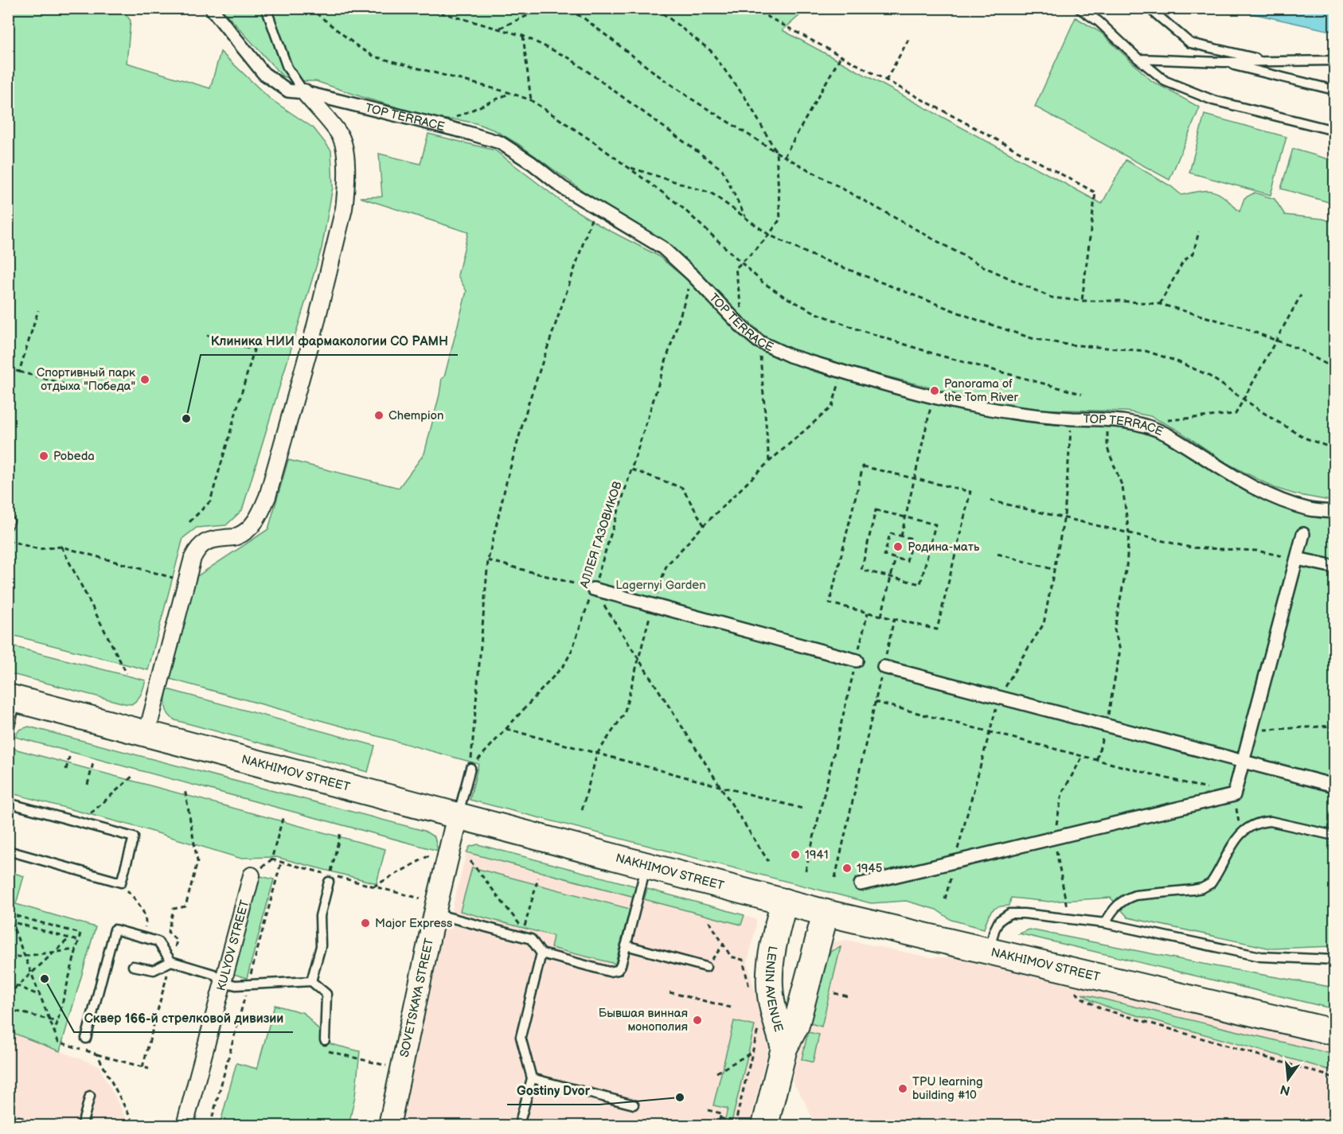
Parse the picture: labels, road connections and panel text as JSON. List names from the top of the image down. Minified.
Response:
{"streets":{"main road":["NAKHIMOV STREET","LENIN AVENUE"],"street":["TOP TERRACE","KULYOV STREET","SOVETSKAYA STREET"],"path":["АЛЛЕЯ ГАЗОВИКОВ"]},"crossings":[["TOP TERRACE","АЛЛЕЯ ГАЗОВИКОВ"],["NAKHIMOV STREET","LENIN AVENUE"],["NAKHIMOV STREET","SOVETSKAYA STREET"]],"parks":["Lagernyi Garden"],"places":["Спортивный парк отдыха \"Победа\"","Panorama of the Tom River","Chempion","Клиника НИИ фармакологии СО РАМН","Pobeda","Родина-мать","1941","1945","Major Express","Сквер 166-й стрелковой дивизии","Бывшая винная монополия","TPU learning building #10","Gostiny Dvor"],"north":"bottom"}
